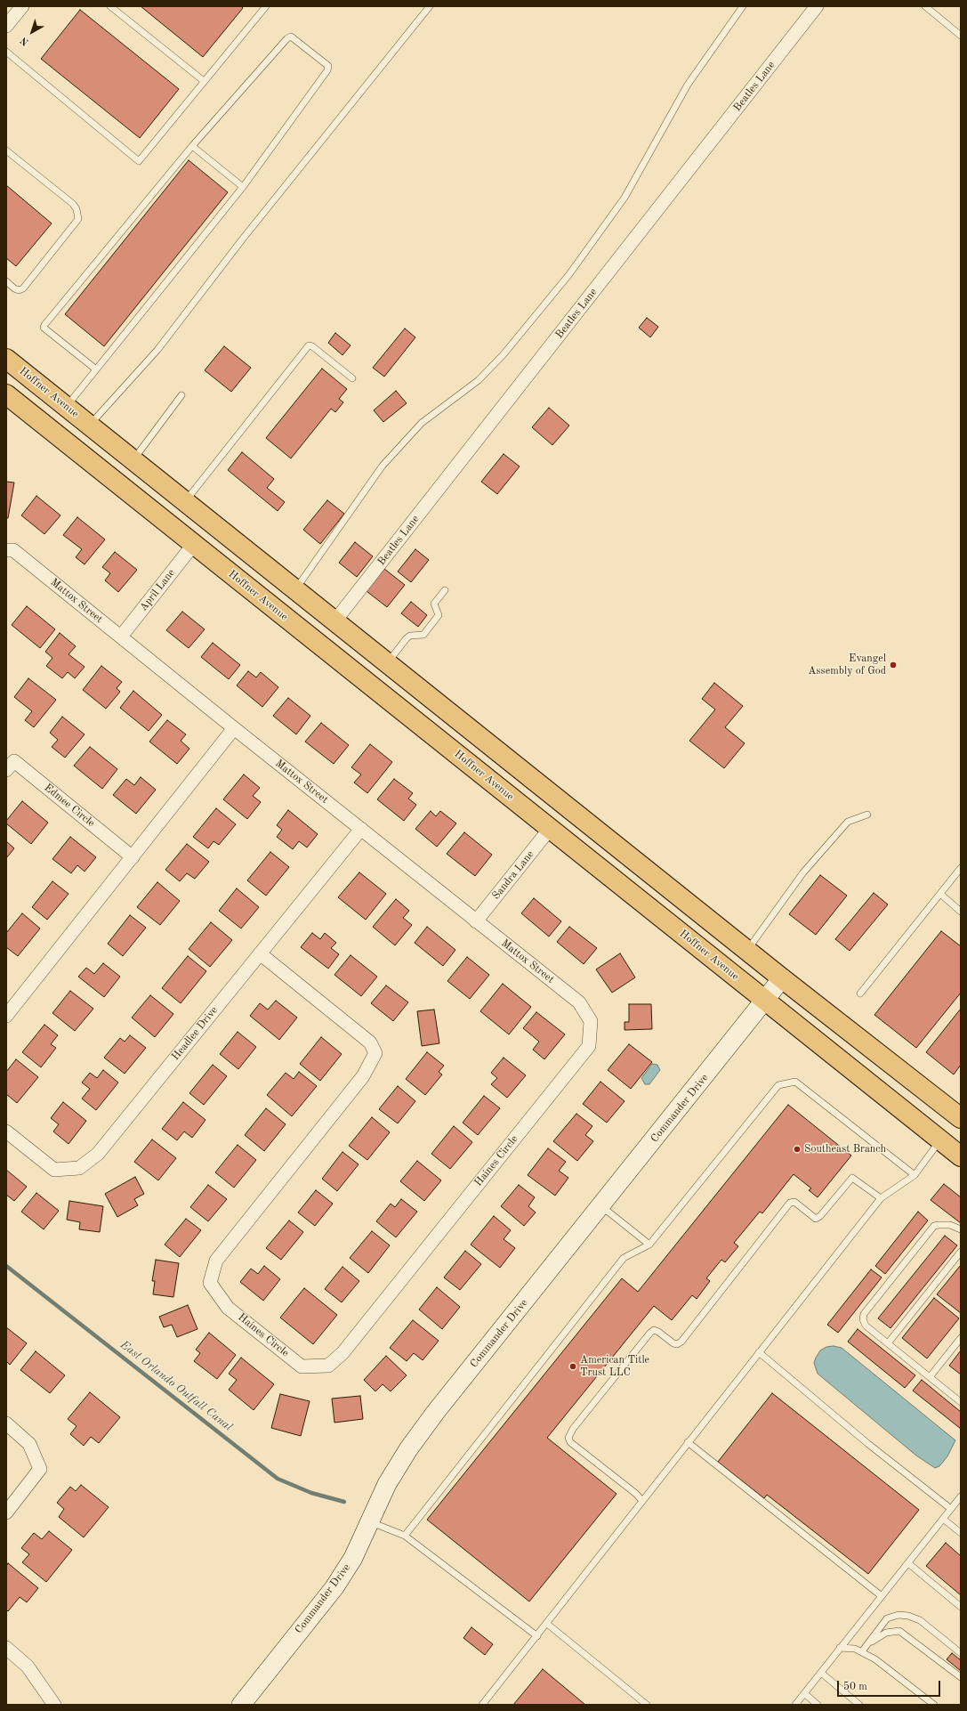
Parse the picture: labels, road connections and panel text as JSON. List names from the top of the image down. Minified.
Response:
{"streets":{"main road":["Hoffner Avenue"],"street":["Beatles Lane","April Lane","Mattox Street","Edmee Circle","Sandra Lane","Headlee Drive","Commander Drive","Haines Circle"]},"crossings":[["Beatles Lane","Hoffner Avenue"],["Hoffner Avenue","April Lane"],["Hoffner Avenue","Sandra Lane"],["Hoffner Avenue","Commander Drive"],["April Lane","Mattox Street"],["Mattox Street","Sandra Lane"],["Mattox Street","Headlee Drive"],["Mattox Street","Haines Circle"],["Headlee Drive","Haines Circle"]],"water":["East Orlando Outfall Canal"],"places":["Evangel Assembly of God","Southeast Branch","American Title Trust LLC"],"scale_bar":"50 m","north":"bottom left"}
